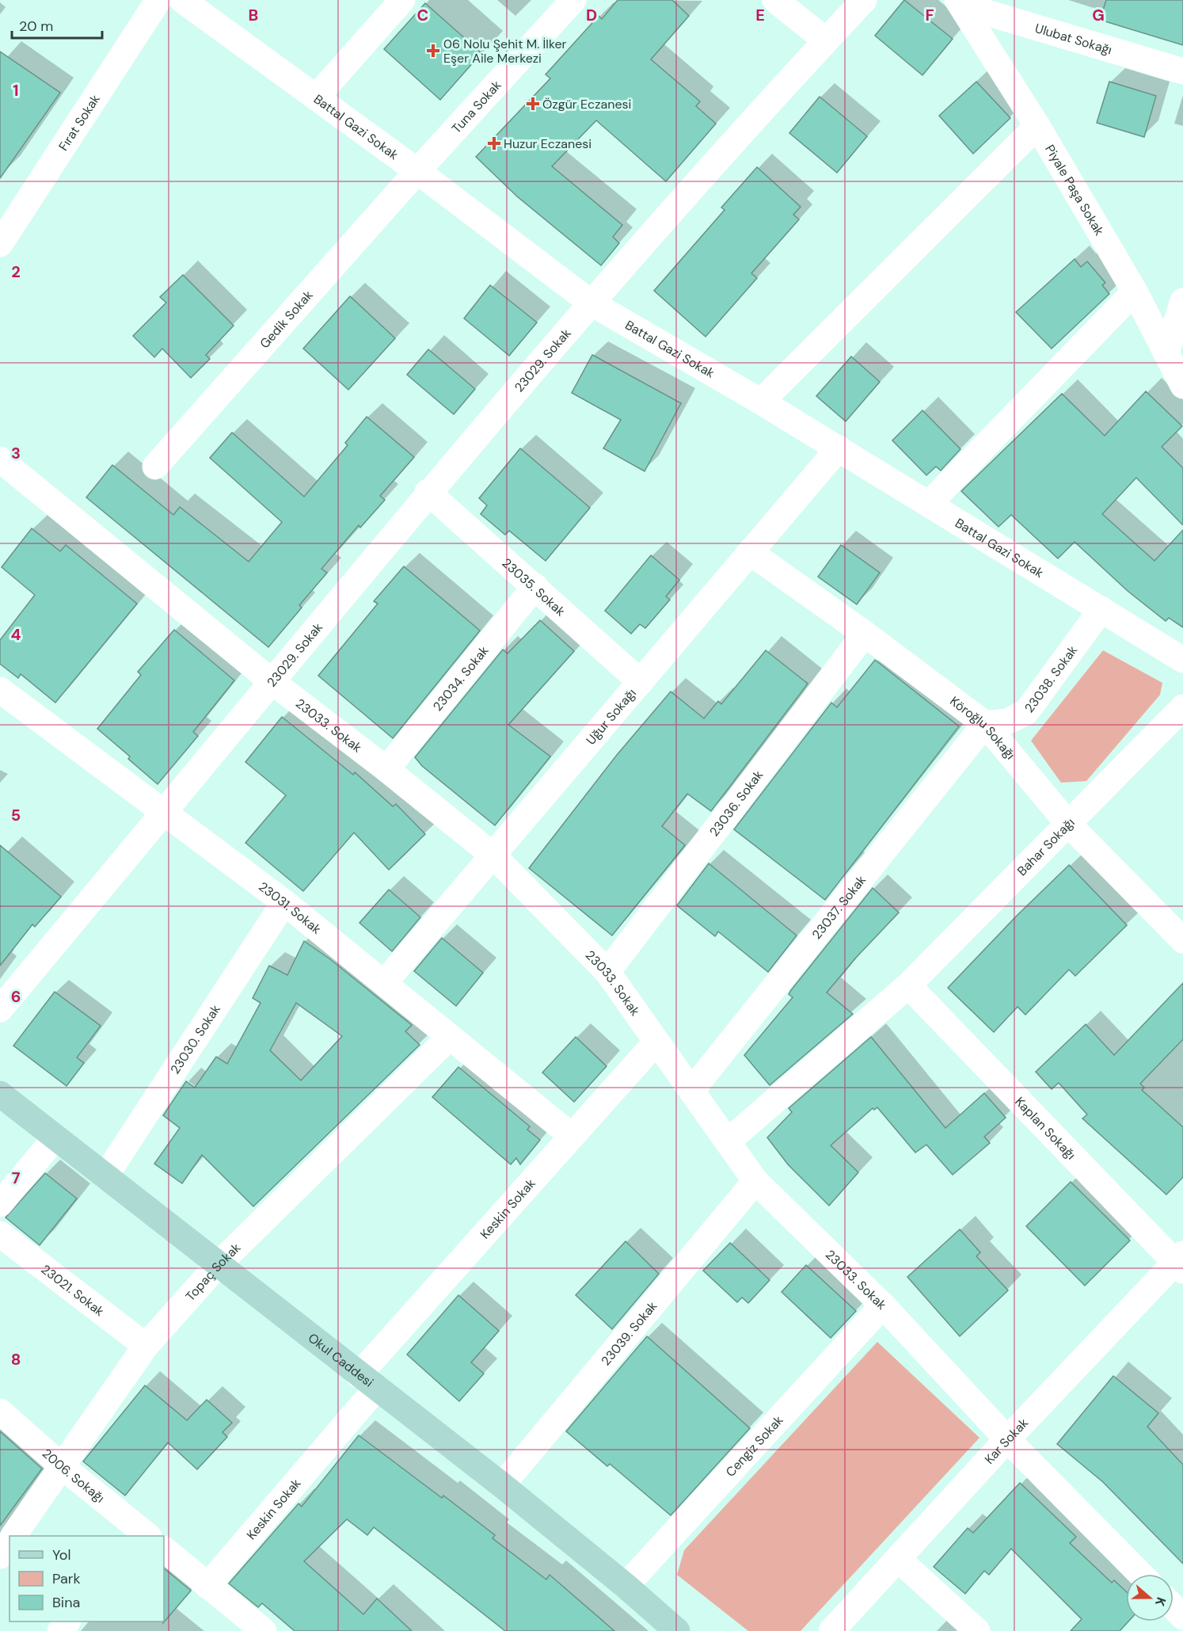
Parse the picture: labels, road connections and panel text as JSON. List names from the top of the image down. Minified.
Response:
{"streets":{"main road":["Okul Caddesi"],"street":["Ulubat Sokağı","Tuna Sokak","Fırat Sokak","Battal Gazi Sokak","Piyale Paşa Sokak","Gedik Sokak","23029. Sokak","23035. Sokak","23034. Sokak","23038. Sokak","Uğur Sokağı","23033. Sokak","Köroğlu Sokağı","23036. Sokak","Bahar Sokağı","23037. Sokak","23031. Sokak","23030. Sokak","Kaplan Sokağı","Keskin Sokak","Topaç Sokak","23021. Sokak","23039. Sokak","Kar Sokak","Cengiz Sokak","2006. Sokağı"]},"crossings":[["Ulubat Sokağı","Piyale Paşa Sokak"],["Tuna Sokak","Battal Gazi Sokak"],["Tuna Sokak","Gedik Sokak"],["Battal Gazi Sokak","Gedik Sokak"],["Battal Gazi Sokak","23029. Sokak"],["Battal Gazi Sokak","23038. Sokak"],["Battal Gazi Sokak","Uğur Sokağı"],["23029. Sokak","23035. Sokak"],["23029. Sokak","23033. Sokak"],["23029. Sokak","23031. Sokak"],["23035. Sokak","23034. Sokak"],["23035. Sokak","Uğur Sokağı"],["23034. Sokak","23033. Sokak"],["23038. Sokak","Köroğlu Sokağı"],["23038. Sokak","23037. Sokak"],["Uğur Sokağı","23033. Sokak"],["Uğur Sokağı","Köroğlu Sokağı"],["Uğur Sokağı","23031. Sokak"],["23033. Sokak","23036. Sokak"],["23033. Sokak","Bahar Sokağı"],["23033. Sokak","23037. Sokak"],["23033. Sokak","Keskin Sokak"],["23033. Sokak","23039. Sokak"],["23033. Sokak","Kar Sokak"],["23033. Sokak","Cengiz Sokak"],["Köroğlu Sokağı","23036. Sokak"],["Köroğlu Sokağı","Bahar Sokağı"],["Köroğlu Sokağı","23037. Sokak"],["Bahar Sokağı","Kaplan Sokağı"],["23031. Sokak","23030. Sokak"],["23031. Sokak","Keskin Sokak"],["23031. Sokak","Topaç Sokak"],["23030. Sokak","Okul Caddesi"],["Kaplan Sokağı","Kar Sokak"],["Keskin Sokak","Okul Caddesi"],["Topaç Sokak","23021. Sokak"],["Topaç Sokak","Okul Caddesi"],["Topaç Sokak","2006. Sokağı"],["23039. Sokak","Okul Caddesi"],["Okul Caddesi","Cengiz Sokak"]],"places":{"health":["06 Nolu Şehit M. İlker Eşer Aile Merkezi","Özgür Eczanesi","Huzur Eczanesi"]},"legend":["Yol","Park","Bina"],"scale_bar":"20 m","north":"right","grid":{"columns":["B","C","D","E","F","G"],"rows":["1","2","3","4","5","6","7","8"]}}
